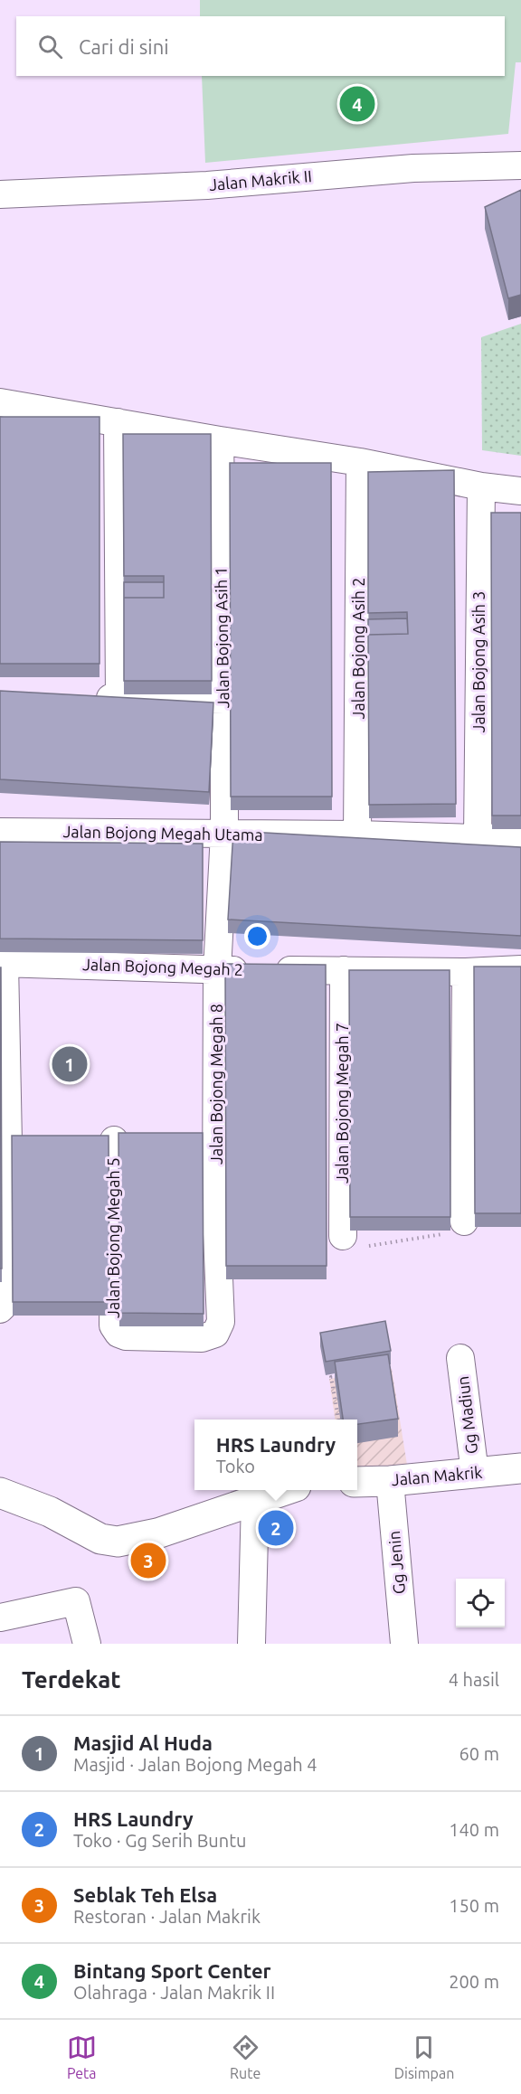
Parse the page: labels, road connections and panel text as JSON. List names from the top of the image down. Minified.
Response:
{"streets":{"street":["Jalan Makrik II","Jalan Bojong Asih 1","Jalan Bojong Asih 2","Jalan Bojong Asih 3","Jalan Bojong Megah Utama","Jalan Bojong Megah 2","Jalan Bojong Megah 8","Jalan Bojong Megah 7","Jalan Bojong Megah 5","Gg Madiun","Jalan Makrik","Gg Jenin"]},"crossings":[["Jalan Bojong Asih 1","Jalan Bojong Megah Utama"],["Jalan Bojong Asih 1","Jalan Bojong Megah 8"],["Jalan Bojong Asih 2","Jalan Bojong Megah Utama"],["Jalan Bojong Asih 3","Jalan Bojong Megah Utama"],["Jalan Bojong Megah Utama","Jalan Bojong Megah 8"],["Jalan Bojong Megah 2","Jalan Bojong Megah 8"],["Jalan Bojong Megah 2","Jalan Bojong Megah 7"],["Jalan Bojong Megah 8","Jalan Bojong Megah 5"],["Gg Madiun","Jalan Makrik"],["Jalan Makrik","Gg Jenin"]],"page":{"search":"Cari di sini","pins":["4","1","2","3"],"popup":["HRS Laundry","Toko"],"heading":["Terdekat","4 hasil"],"list":[{"mark":"1","name":"Masjid Al Huda","note":"Masjid · Jalan Bojong Megah 4","value":"60 m"},{"mark":"2","name":"HRS Laundry","note":"Toko · Gg Serih Buntu","value":"140 m"},{"mark":"3","name":"Seblak Teh Elsa","note":"Restoran · Jalan Makrik","value":"150 m"},{"mark":"4","name":"Bintang Sport Center","note":"Olahraga · Jalan Makrik II","value":"200 m"}],"nav":["Peta","Rute","Disimpan"]}}
